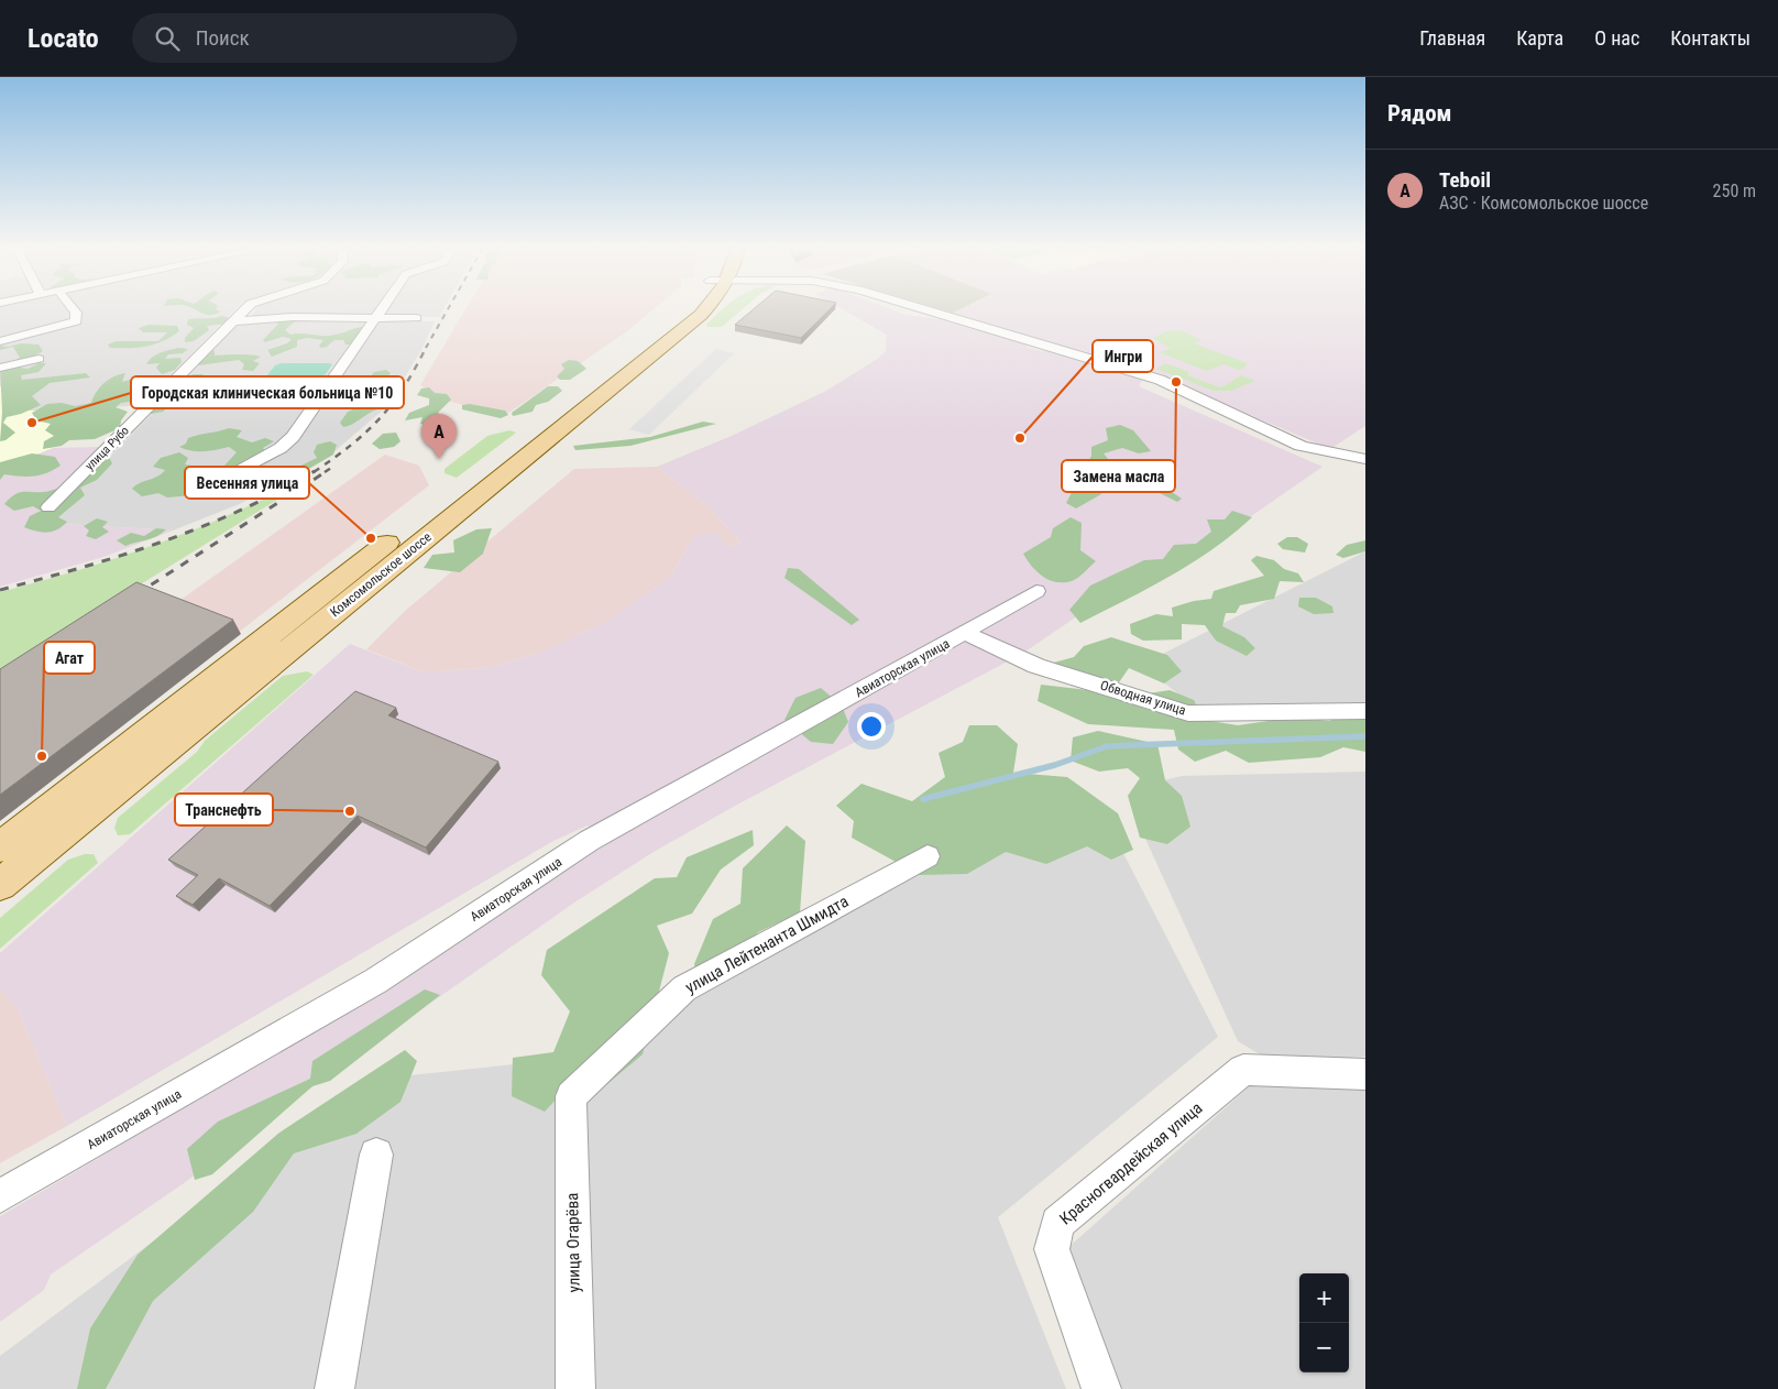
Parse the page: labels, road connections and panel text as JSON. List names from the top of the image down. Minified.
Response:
{"streets":{"main road":["Комсомольское шоссе"],"street":["улица Рубо","Авиаторская улица","Обводная улица","улица Лейтенанта Шмидта","Красногвардейская улица","улица Огарёва"]},"crossings":[["Авиаторская улица","Обводная улица"],["улица Лейтенанта Шмидта","улица Огарёва"]],"places":["Замена масла","Городская клиническая больница №10","Ингри","Весенняя улица","Агат","Транснефть"],"page":{"header":"Locato","search":"Поиск","nav":["Главная","Карта","О нас","Контакты"],"heading":"Рядом","list":[{"mark":"A","name":"Teboil","note":"АЗС · Комсомольское шоссе","value":"250 m"}],"pins":"A","map_buttons":["+","−"]}}
